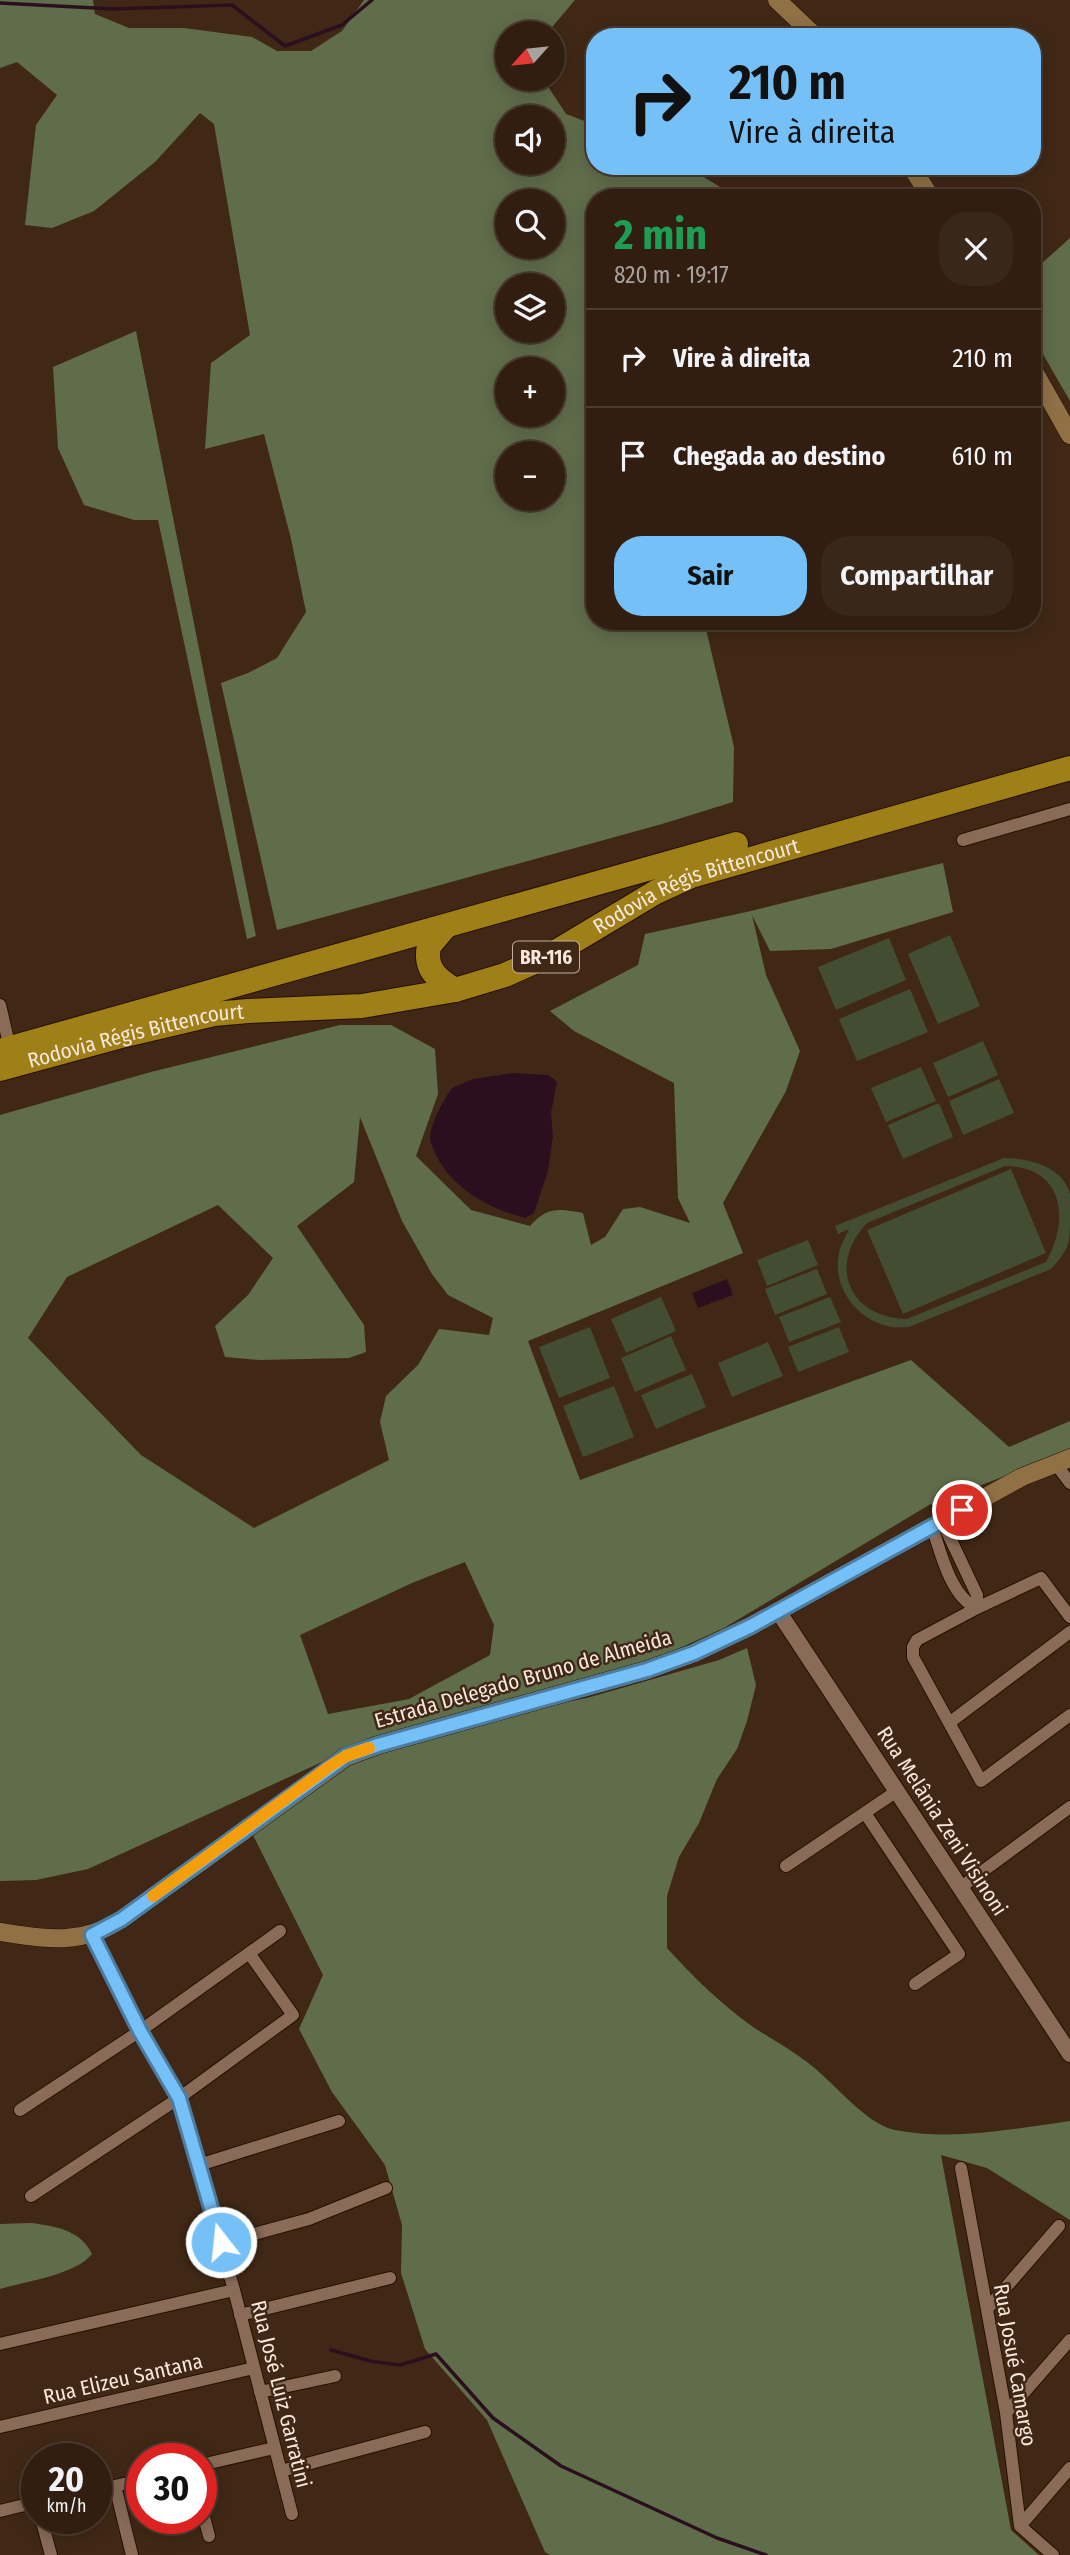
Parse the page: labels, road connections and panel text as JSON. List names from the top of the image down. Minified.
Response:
{"streets":{"highway":["Rodovia Régis Bittencourt","BR-116"],"main road":["Estrada Delegado Bruno de Almeida"],"street":["Rua Melânia Zeni Visinoni","Rua Josué Camargo","Rua Elizeu Santana","Rua José Luiz Garratini"]},"crossings":[["Estrada Delegado Bruno de Almeida","Rua Melânia Zeni Visinoni"],["Estrada Delegado Bruno de Almeida","Rua José Luiz Garratini"],["Rua Elizeu Santana","Rua José Luiz Garratini"]],"north":"bottom left","page":{"map_buttons":["+","−"],"turn":["210 m","Vire à direita"],"heading":["2 min","820 m · 19:17"],"list":[{"name":"Vire à direita","value":"210 m"},{"name":"Chegada ao destino","value":"610 m"}],"buttons":["Sair","Compartilhar"],"speed":"20 km/h","limit":"30"}}
